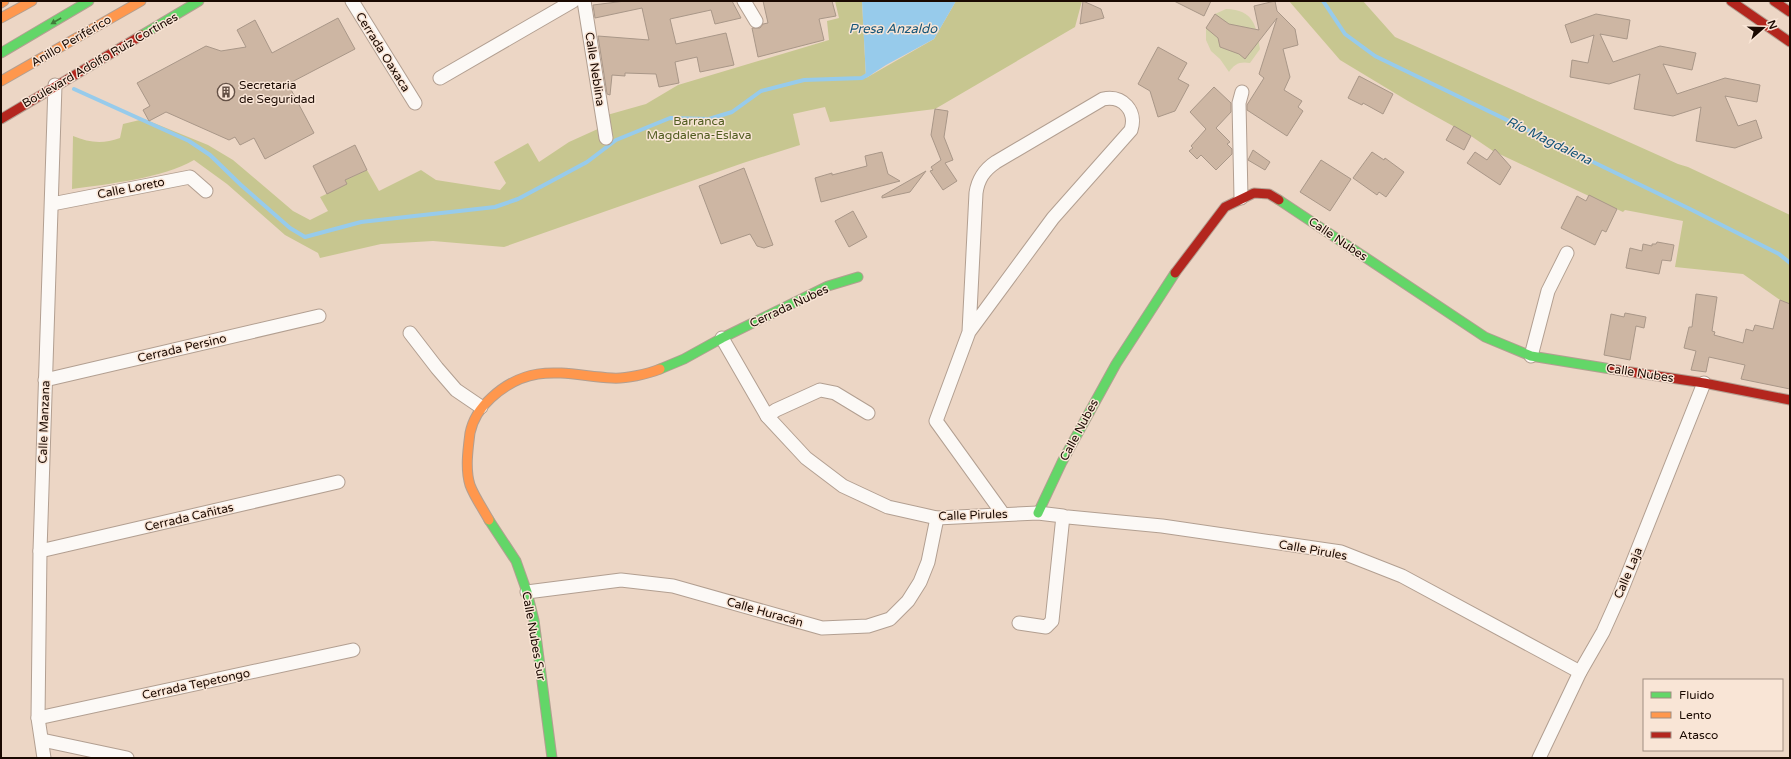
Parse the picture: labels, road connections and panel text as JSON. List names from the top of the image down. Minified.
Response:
{"streets":{"main road":["Anillo Periférico","Boulevard Adolfo Ruiz Cortines","Calle Nubes","Cerrada Nubes","Calle Nubes Sur"],"street":["Cerrada Oaxaca","Calle Neblina","Calle Loreto","Cerrada Persino","Calle Manzana","Calle Pirules","Cerrada Cañitas","Calle Laja","Calle Huracán","Cerrada Tepetongo"]},"crossings":[["Boulevard Adolfo Ruiz Cortines","Calle Manzana"],["Calle Loreto","Calle Manzana"],["Calle Nubes","Calle Pirules"],["Calle Nubes","Calle Laja"],["Cerrada Nubes","Calle Pirules"],["Cerrada Nubes","Calle Nubes Sur"],["Cerrada Persino","Calle Manzana"],["Calle Manzana","Cerrada Cañitas"],["Calle Manzana","Cerrada Tepetongo"],["Calle Pirules","Calle Laja"],["Calle Pirules","Calle Huracán"],["Calle Pirules","Calle Nubes Sur"],["Calle Huracán","Calle Nubes Sur"]],"water":["Presa Anzaldo","Río Magdalena"],"parks":["Barranca Magdalena-Eslava"],"places":{"building":["Secretaria de Seguridad"]},"legend":["Fluido","Lento","Atasco"],"north":"right"}
